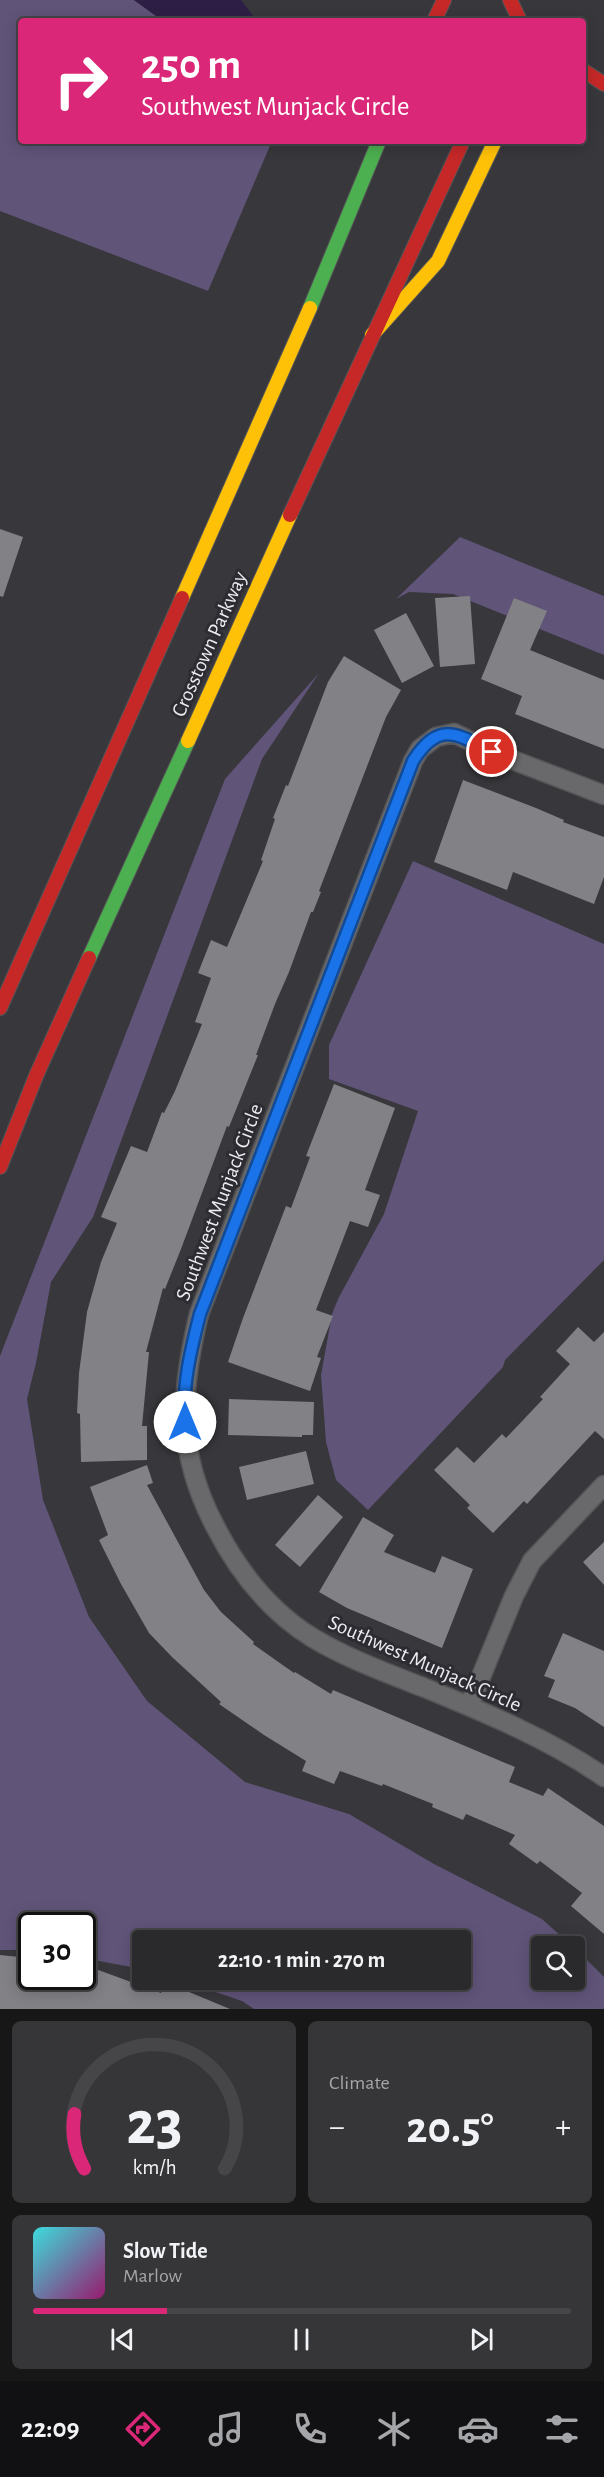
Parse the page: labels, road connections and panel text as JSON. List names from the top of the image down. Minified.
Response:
{"streets":{"main road":["Crosstown Parkway"],"street":["Southwest Munjack Circle"]},"page":{"turn":["250 m","Southwest Munjack Circle"],"limit":"30","trip":"22:10 · 1 min · 270 m","tile":"Climate","heat":["−","20.5°","+"],"song":["Slow Tide","Marlow"],"tabs":"22:09","gauge":["23","km/h"]}}
